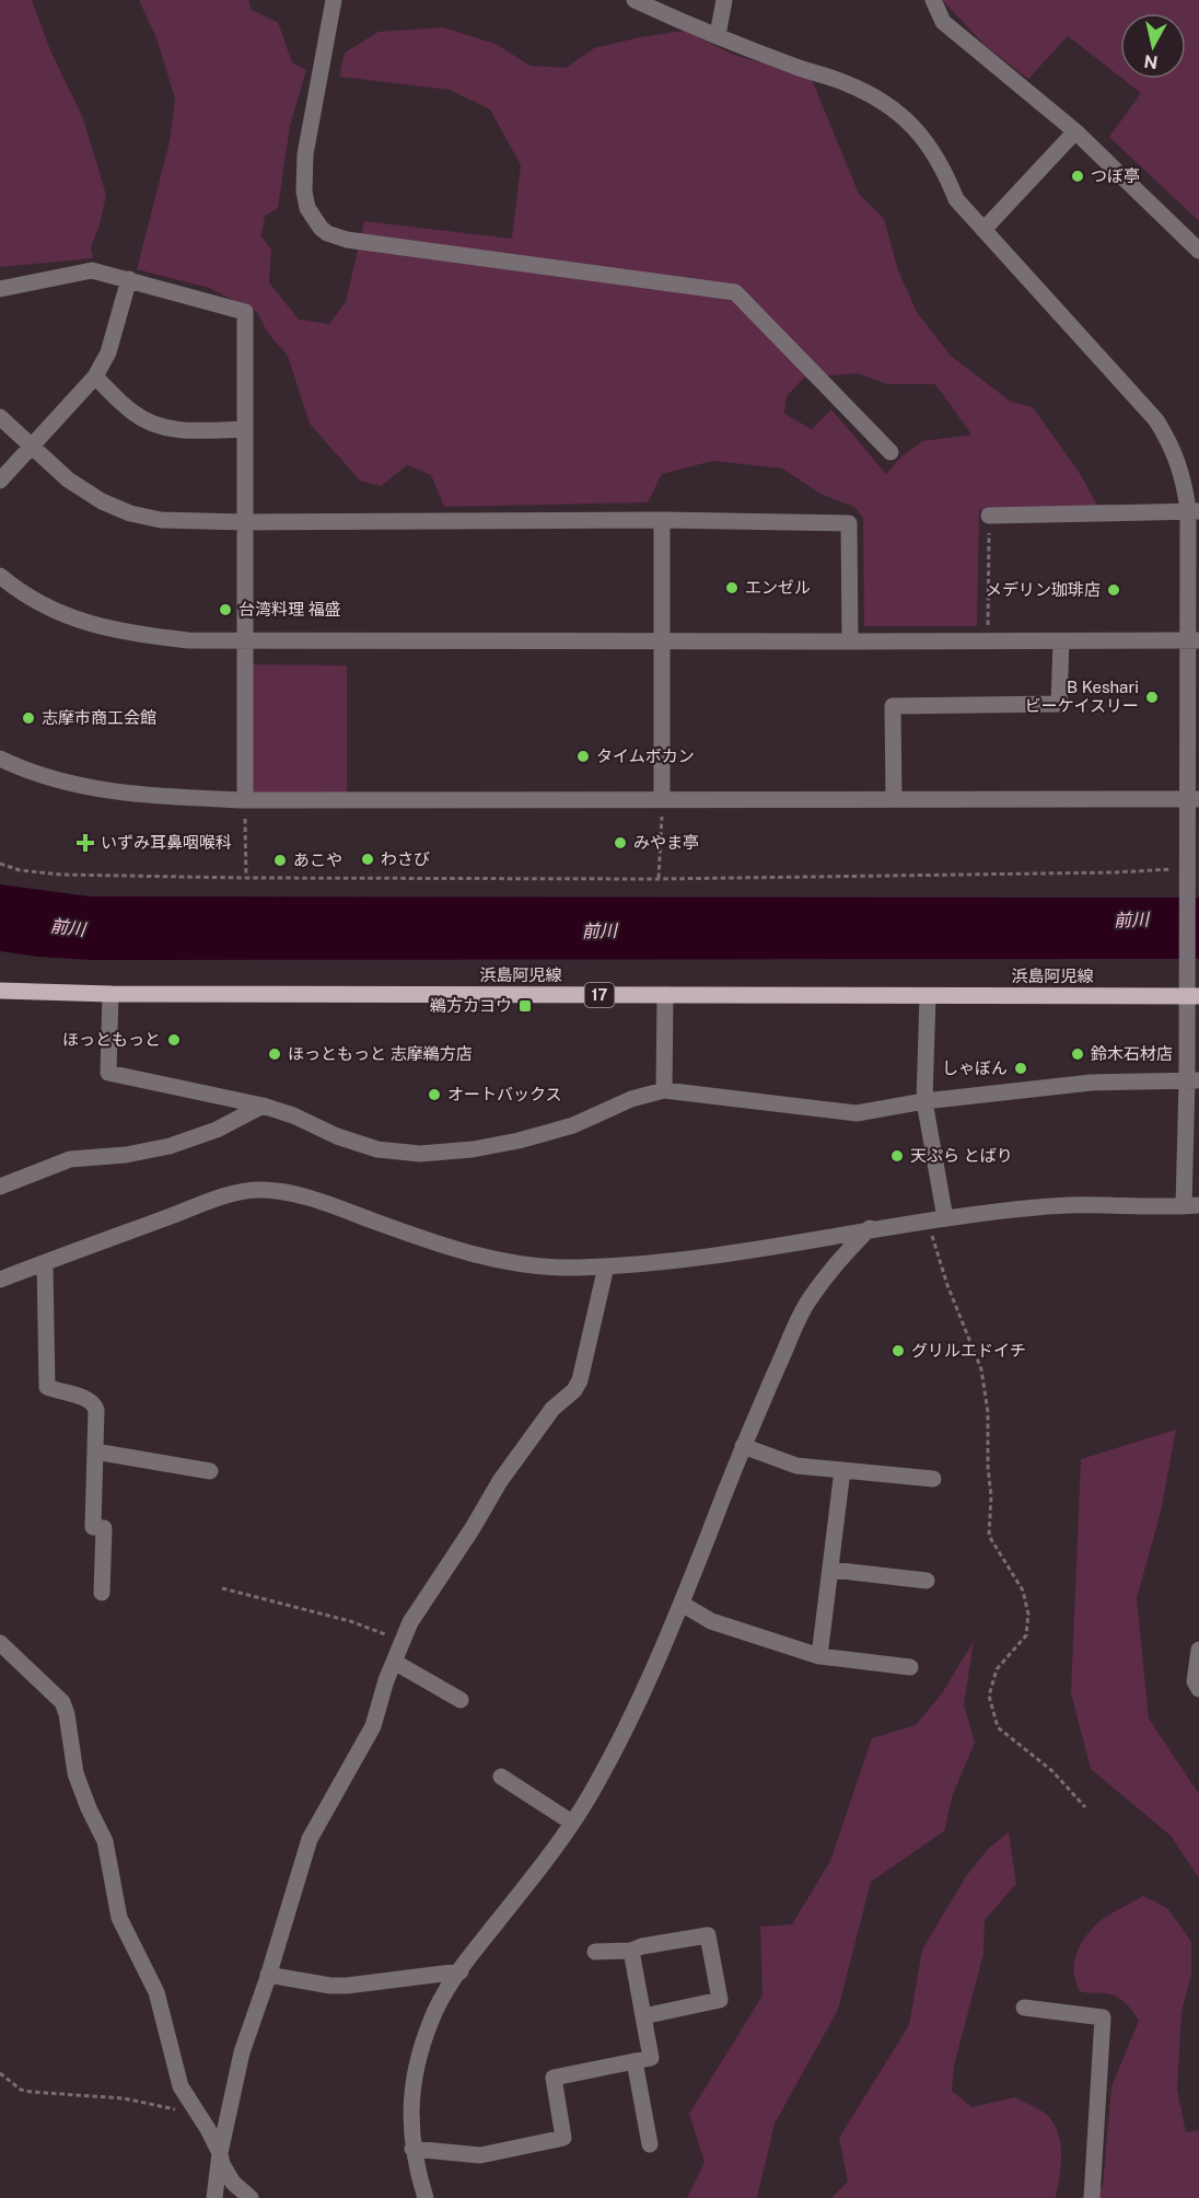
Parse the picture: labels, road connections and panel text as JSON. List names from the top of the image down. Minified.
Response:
{"streets":{"main road":["浜島阿児線","17"]},"water":["前川"],"places":{"other":["つぼ亭","エンゼル","メデリン珈琲店","台湾料理 福盛","B Keshari ビーケイスリー","志摩市商工会館","タイムボカン","みやま亭","わさび","あこや","ほっともっと","ほっともっと 志摩鵜方店","鈴木石材店","しゃぼん","オートバックス","天ぷら とばり","グリルエドイチ"],"health":["いずみ耳鼻咽喉科"],"transit":["鵜方カヨウ"]},"north":"bottom"}
